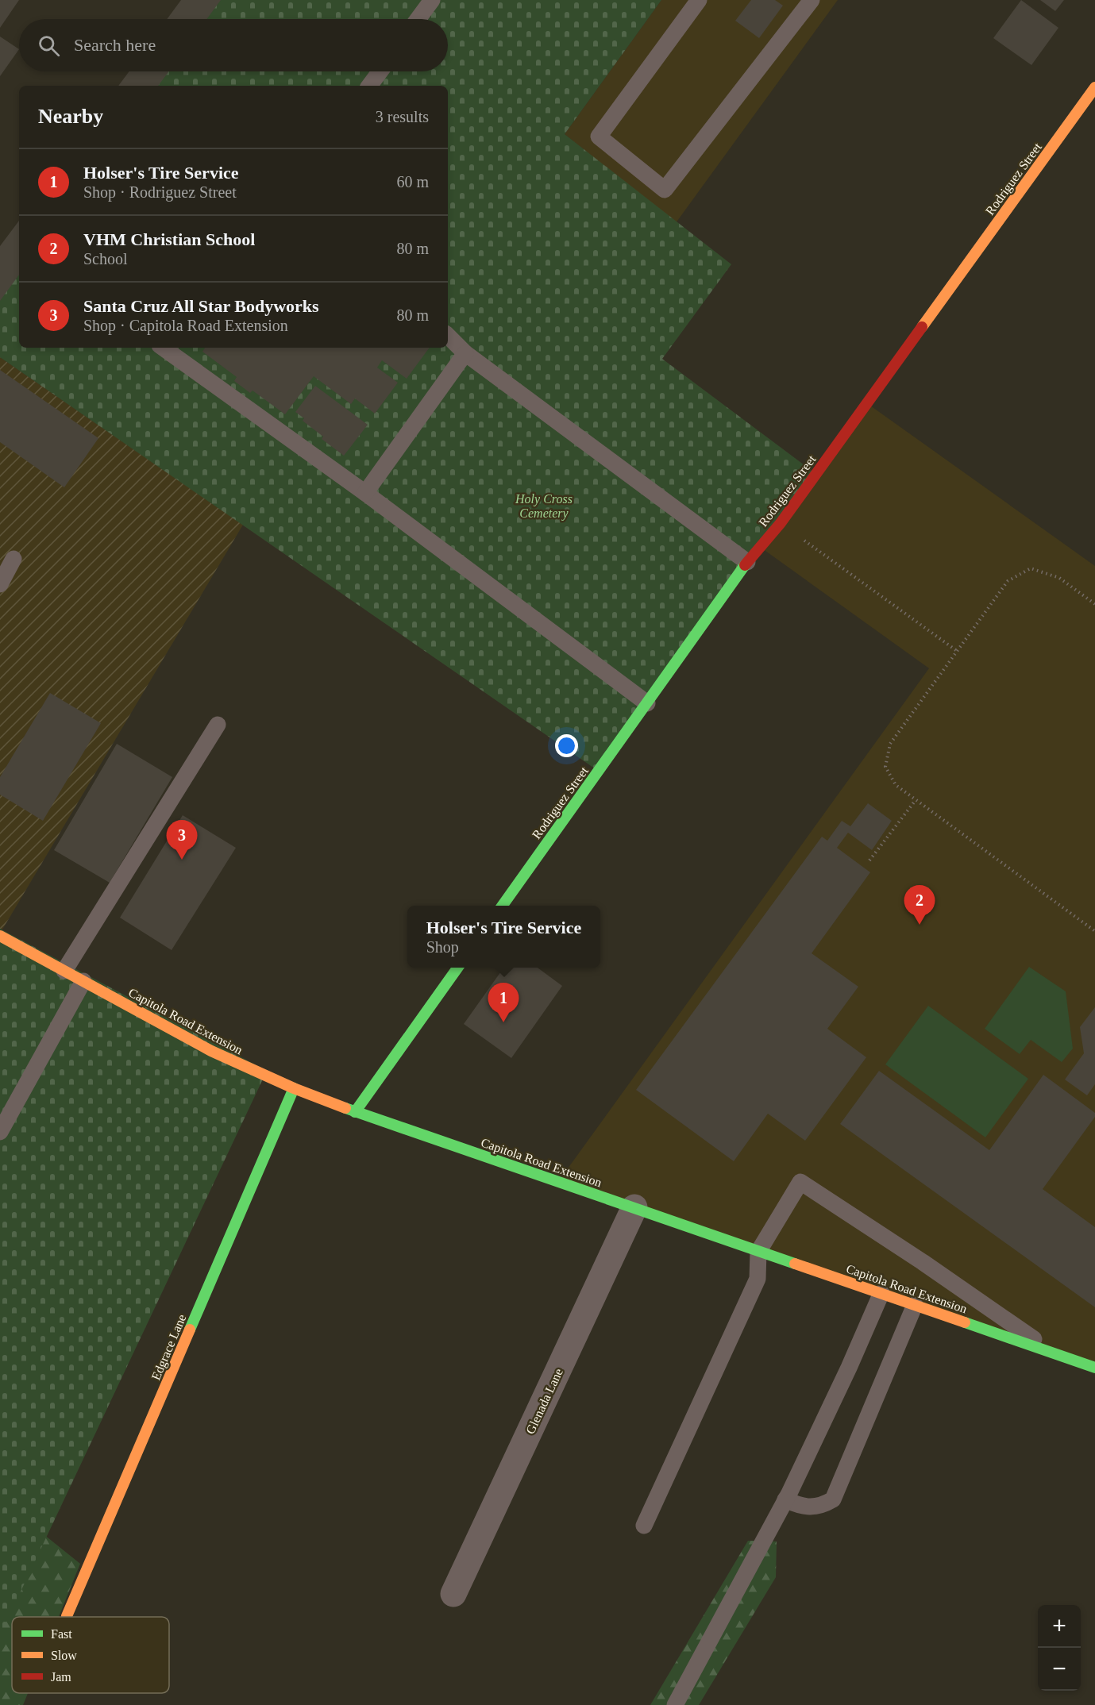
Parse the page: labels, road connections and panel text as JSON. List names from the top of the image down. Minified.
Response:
{"streets":{"street":["Rodriguez Street","Capitola Road Extension","Edgrace Lane","Glenada Lane"]},"crossings":[["Capitola Road Extension","Edgrace Lane"],["Capitola Road Extension","Glenada Lane"]],"parks":["Holy Cross Cemetery"],"legend":["Fast","Slow","Jam"],"page":{"search":"Search here","heading":["Nearby","3 results"],"list":[{"mark":"1","name":"Holser's Tire Service","note":"Shop · Rodriguez Street","value":"60 m"},{"mark":"2","name":"VHM Christian School","note":"School","value":"80 m"},{"mark":"3","name":"Santa Cruz All Star Bodyworks","note":"Shop · Capitola Road Extension","value":"80 m"}],"pins":["3","2","1"],"popup":["Holser's Tire Service","Shop"],"map_buttons":["+","−"]}}
